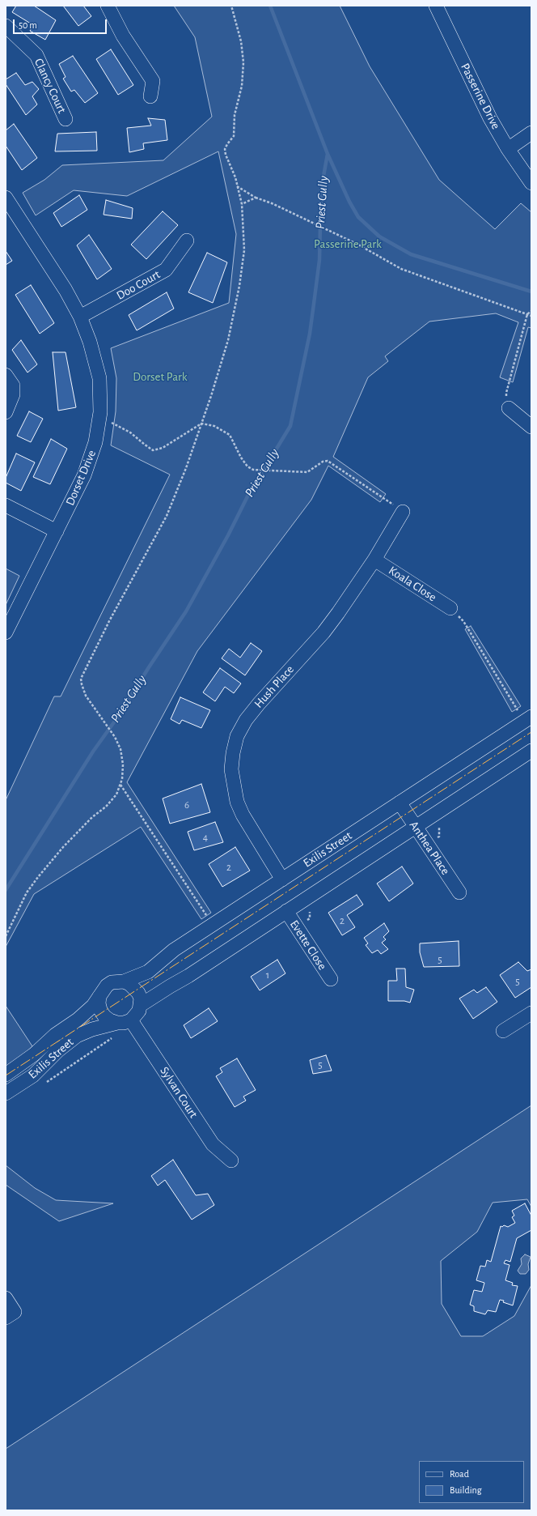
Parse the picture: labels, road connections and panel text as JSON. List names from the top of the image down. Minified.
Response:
{"streets":{"street":["Clancy Court","Passerine Drive","Doo Court","Dorset Drive","Koala Close","Hush Place","Anthea Place","Exilis Street","Evette Close","Sylvan Court"]},"crossings":[["Doo Court","Dorset Drive"],["Koala Close","Hush Place"],["Hush Place","Exilis Street"],["Anthea Place","Exilis Street"],["Exilis Street","Sylvan Court"]],"water":["Priest Gully"],"parks":["Passerine Park","Dorset Park"],"house_numbers":["6","4","2","2","5","1","5","5"],"legend":["Road","Building"],"scale_bar":"50 m"}
